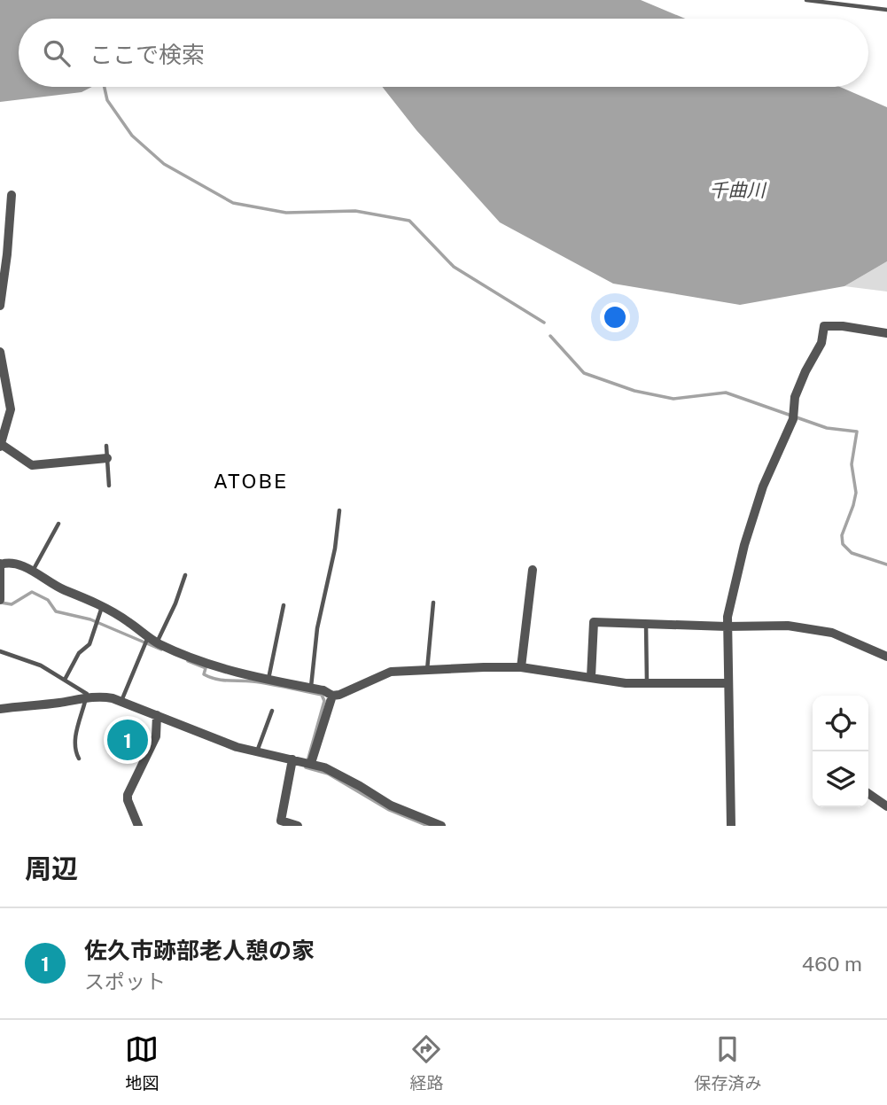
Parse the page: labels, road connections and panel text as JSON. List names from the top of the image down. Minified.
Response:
{"districts":["ATOBE"],"water":["千曲川"],"page":{"search":"ここで検索","pins":"1","heading":"周辺","list":[{"mark":"1","name":"佐久市跡部老人憩の家","note":"スポット","value":"460 m"}],"nav":["地図","経路","保存済み"]}}
